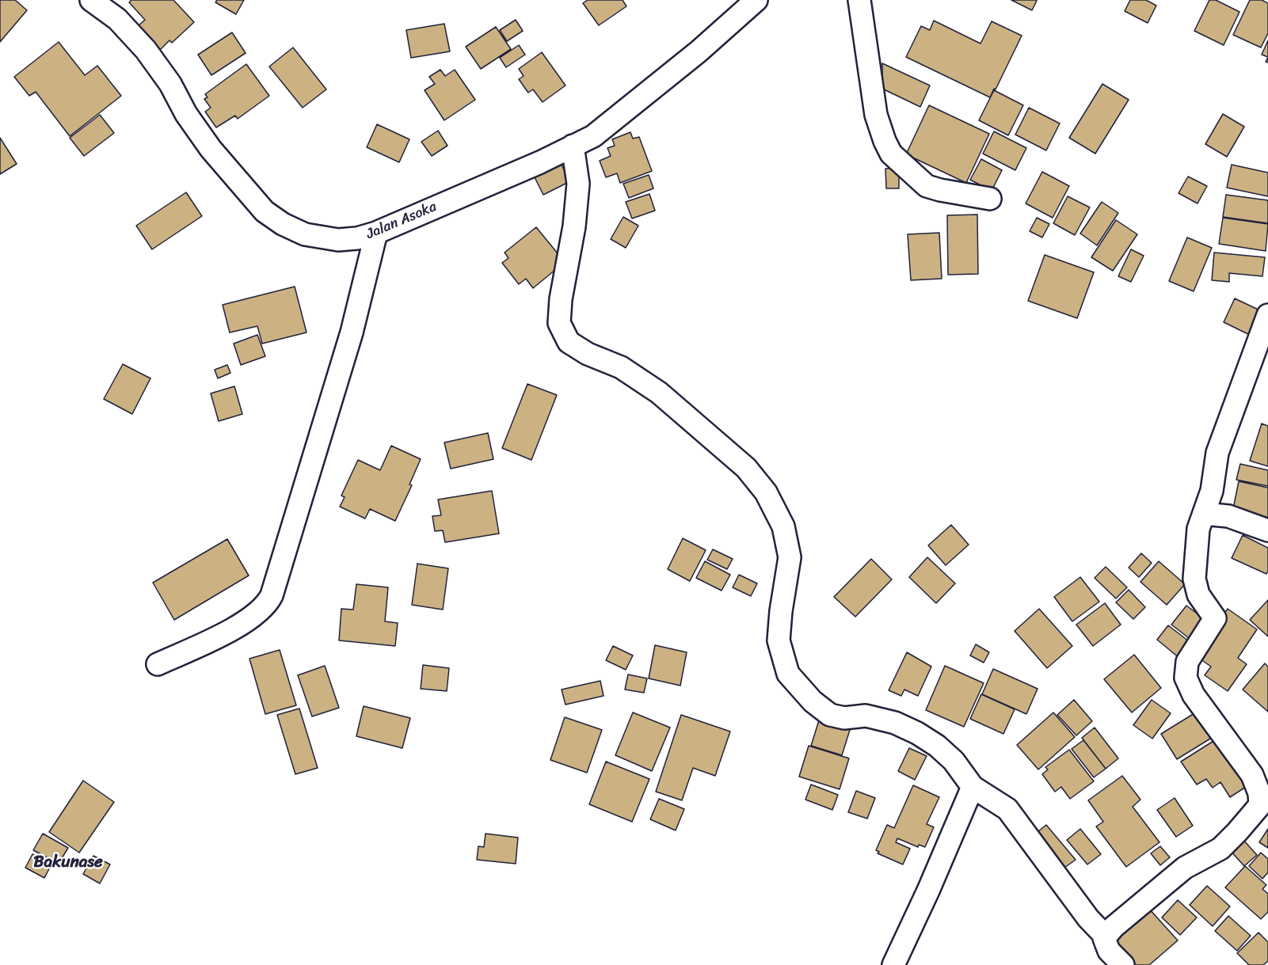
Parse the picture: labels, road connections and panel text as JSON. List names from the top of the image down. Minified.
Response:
{"streets":{"street":["Jalan Asoka"]},"districts":["Bakunase"]}
